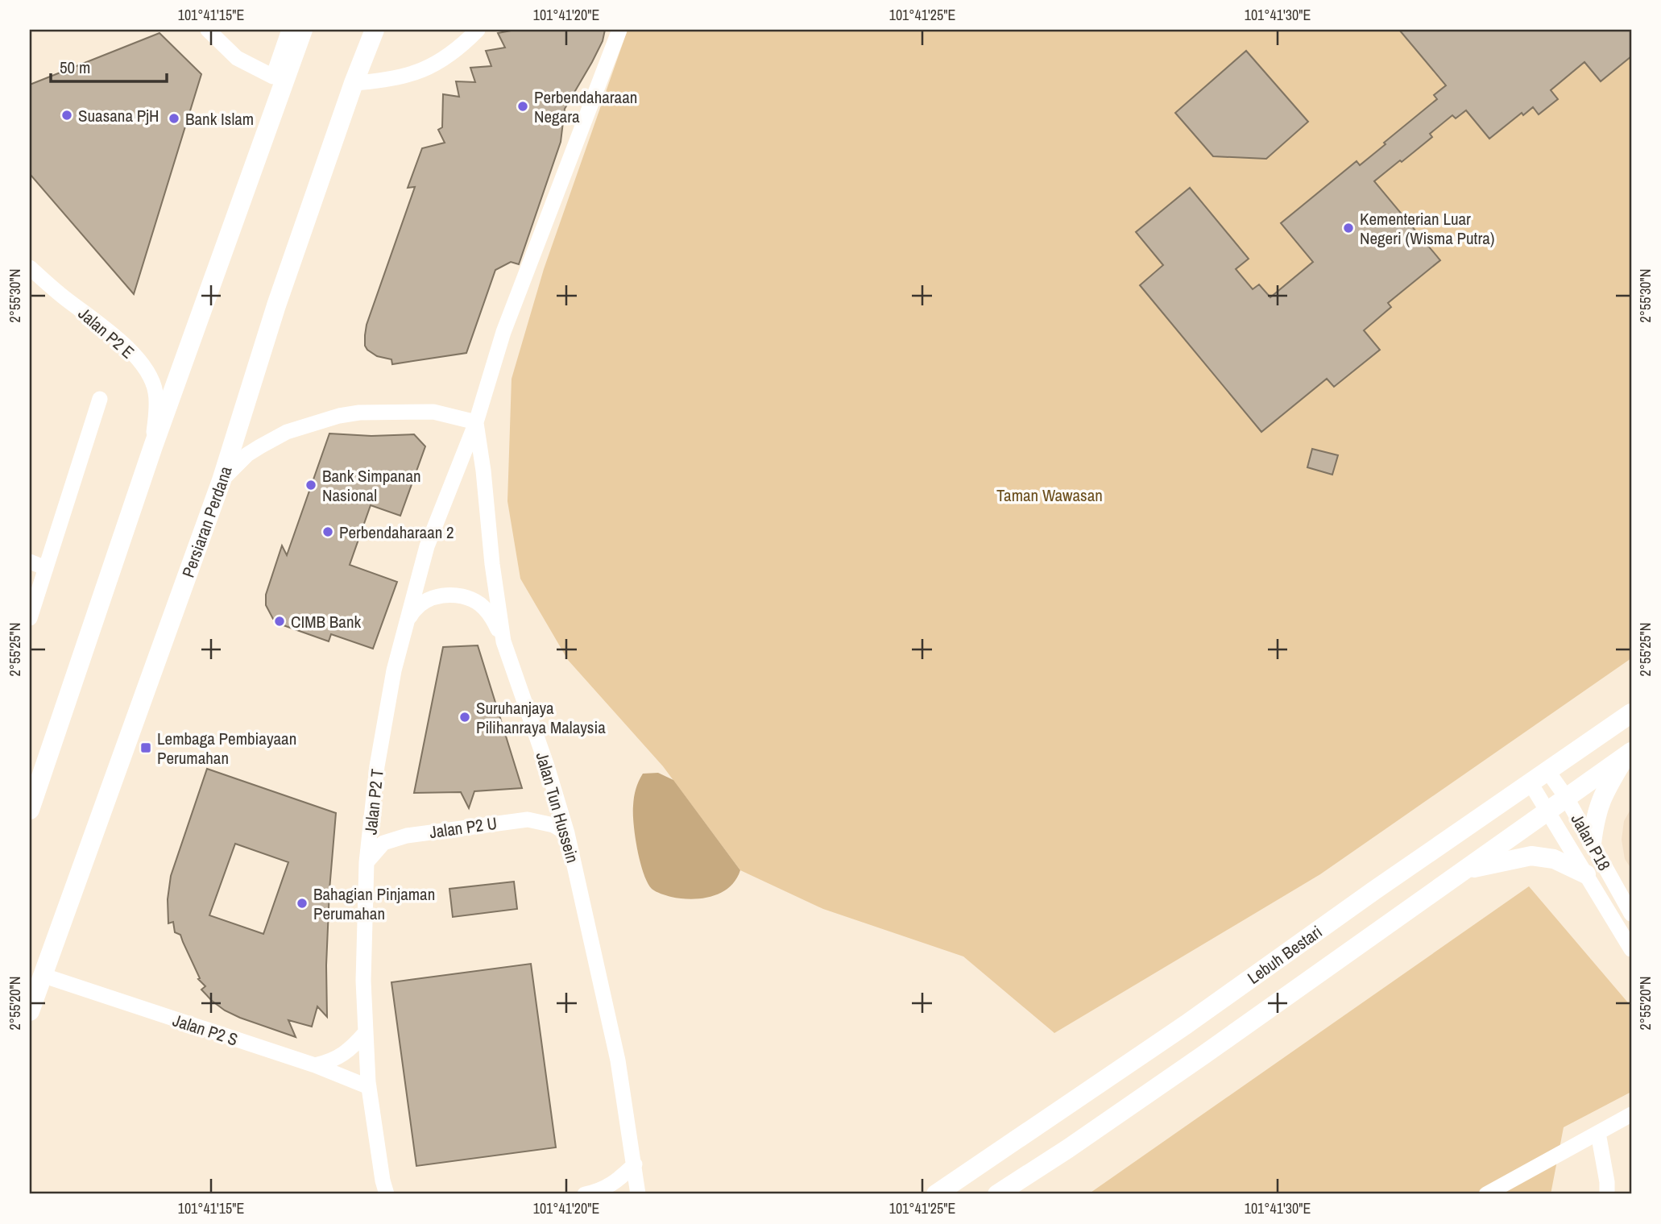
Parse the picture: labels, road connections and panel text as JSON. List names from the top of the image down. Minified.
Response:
{"streets":{"main road":["Persiaran Perdana","Lebuh Bestari"],"street":["Jalan P2 E","Jalan P2 T","Jalan Tun Hussein","Jalan P2 U","Jalan P18","Jalan P2 S"]},"crossings":[["Persiaran Perdana","Jalan P2 S"],["Jalan P2 T","Jalan Tun Hussein"],["Jalan P2 T","Jalan P2 U"],["Jalan P2 T","Jalan P2 S"],["Jalan Tun Hussein","Jalan P2 U"],["Jalan P18","Lebuh Bestari"]],"parks":["Taman Wawasan"],"places":{"other":["Perbendaharaan Negara","Suasana PjH","Bank Islam","Kementerian Luar Negeri (Wisma Putra)","Bank Simpanan Nasional","Perbendaharaan 2","CIMB Bank","Suruhanjaya Pilihanraya Malaysia","Bahagian Pinjaman Perumahan"],"transit":["Lembaga Pembiayaan Perumahan"]},"scale_bar":"50 m","coordinates":["101°41'15\"E","101°41'20\"E","101°41'25\"E","101°41'30\"E","2°55'30\"N","2°55'25\"N","2°55'20\"N"]}
